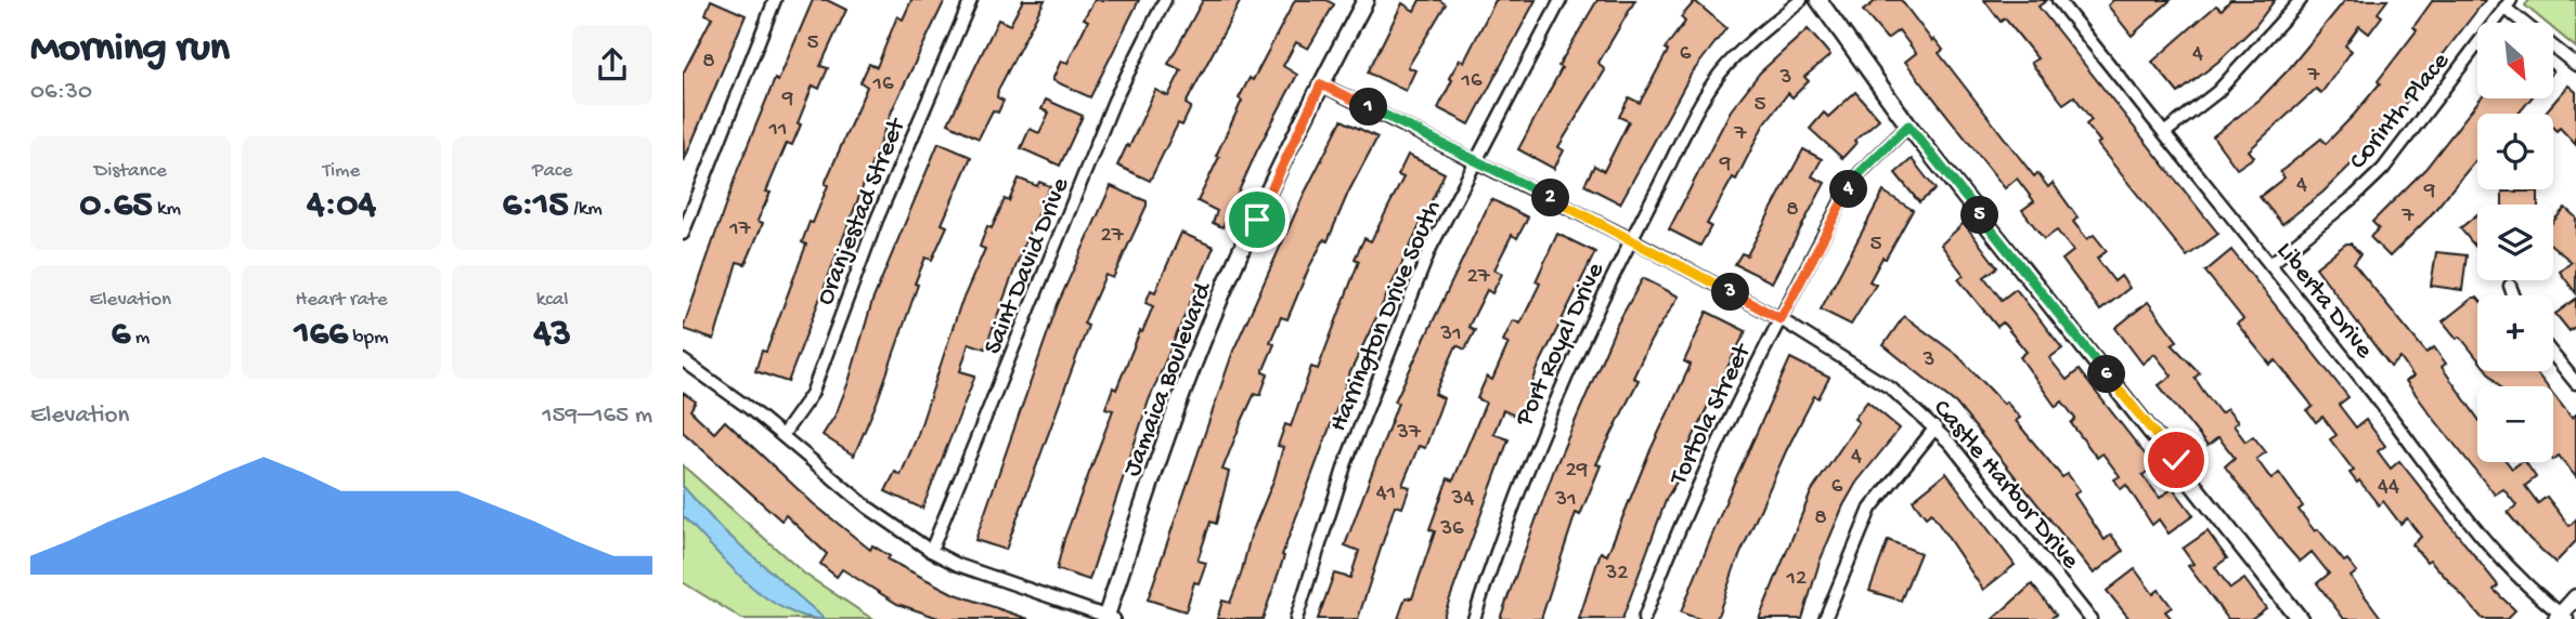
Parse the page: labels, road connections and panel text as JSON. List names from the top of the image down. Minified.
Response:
{"streets":{"street":["Corinth Place","Oranjestad Street","Saint David Drive","Liberta Drive","Harrington Drive South","Port Royal Drive","Jamaica Boulevard","Tortola Street","Castle Harbor Drive"]},"crossings":[["Corinth Place","Liberta Drive"],["Harrington Drive South","Castle Harbor Drive"],["Port Royal Drive","Castle Harbor Drive"],["Jamaica Boulevard","Castle Harbor Drive"],["Tortola Street","Castle Harbor Drive"]],"house_numbers":["5","6","4","8","7","3","16","16","9","5","11","7","9","4","9","8","7","17","27","5","27","31","3","37","4","29","6","44","41","34","31","8","36","32","12"],"north":"bottom right","page":{"heading":["Morning run","06:30"],"map_buttons":["+","−"],"pins":["1","4","2","5","3","6"],"stats":[["Distance","0.65 km"],["Time","4:04"],["Pace","6:15 /km"],["Elevation","6 m"],["Heart rate","166 bpm"],["kcal","43"]],"chart":["Elevation","159–165 m"]}}
